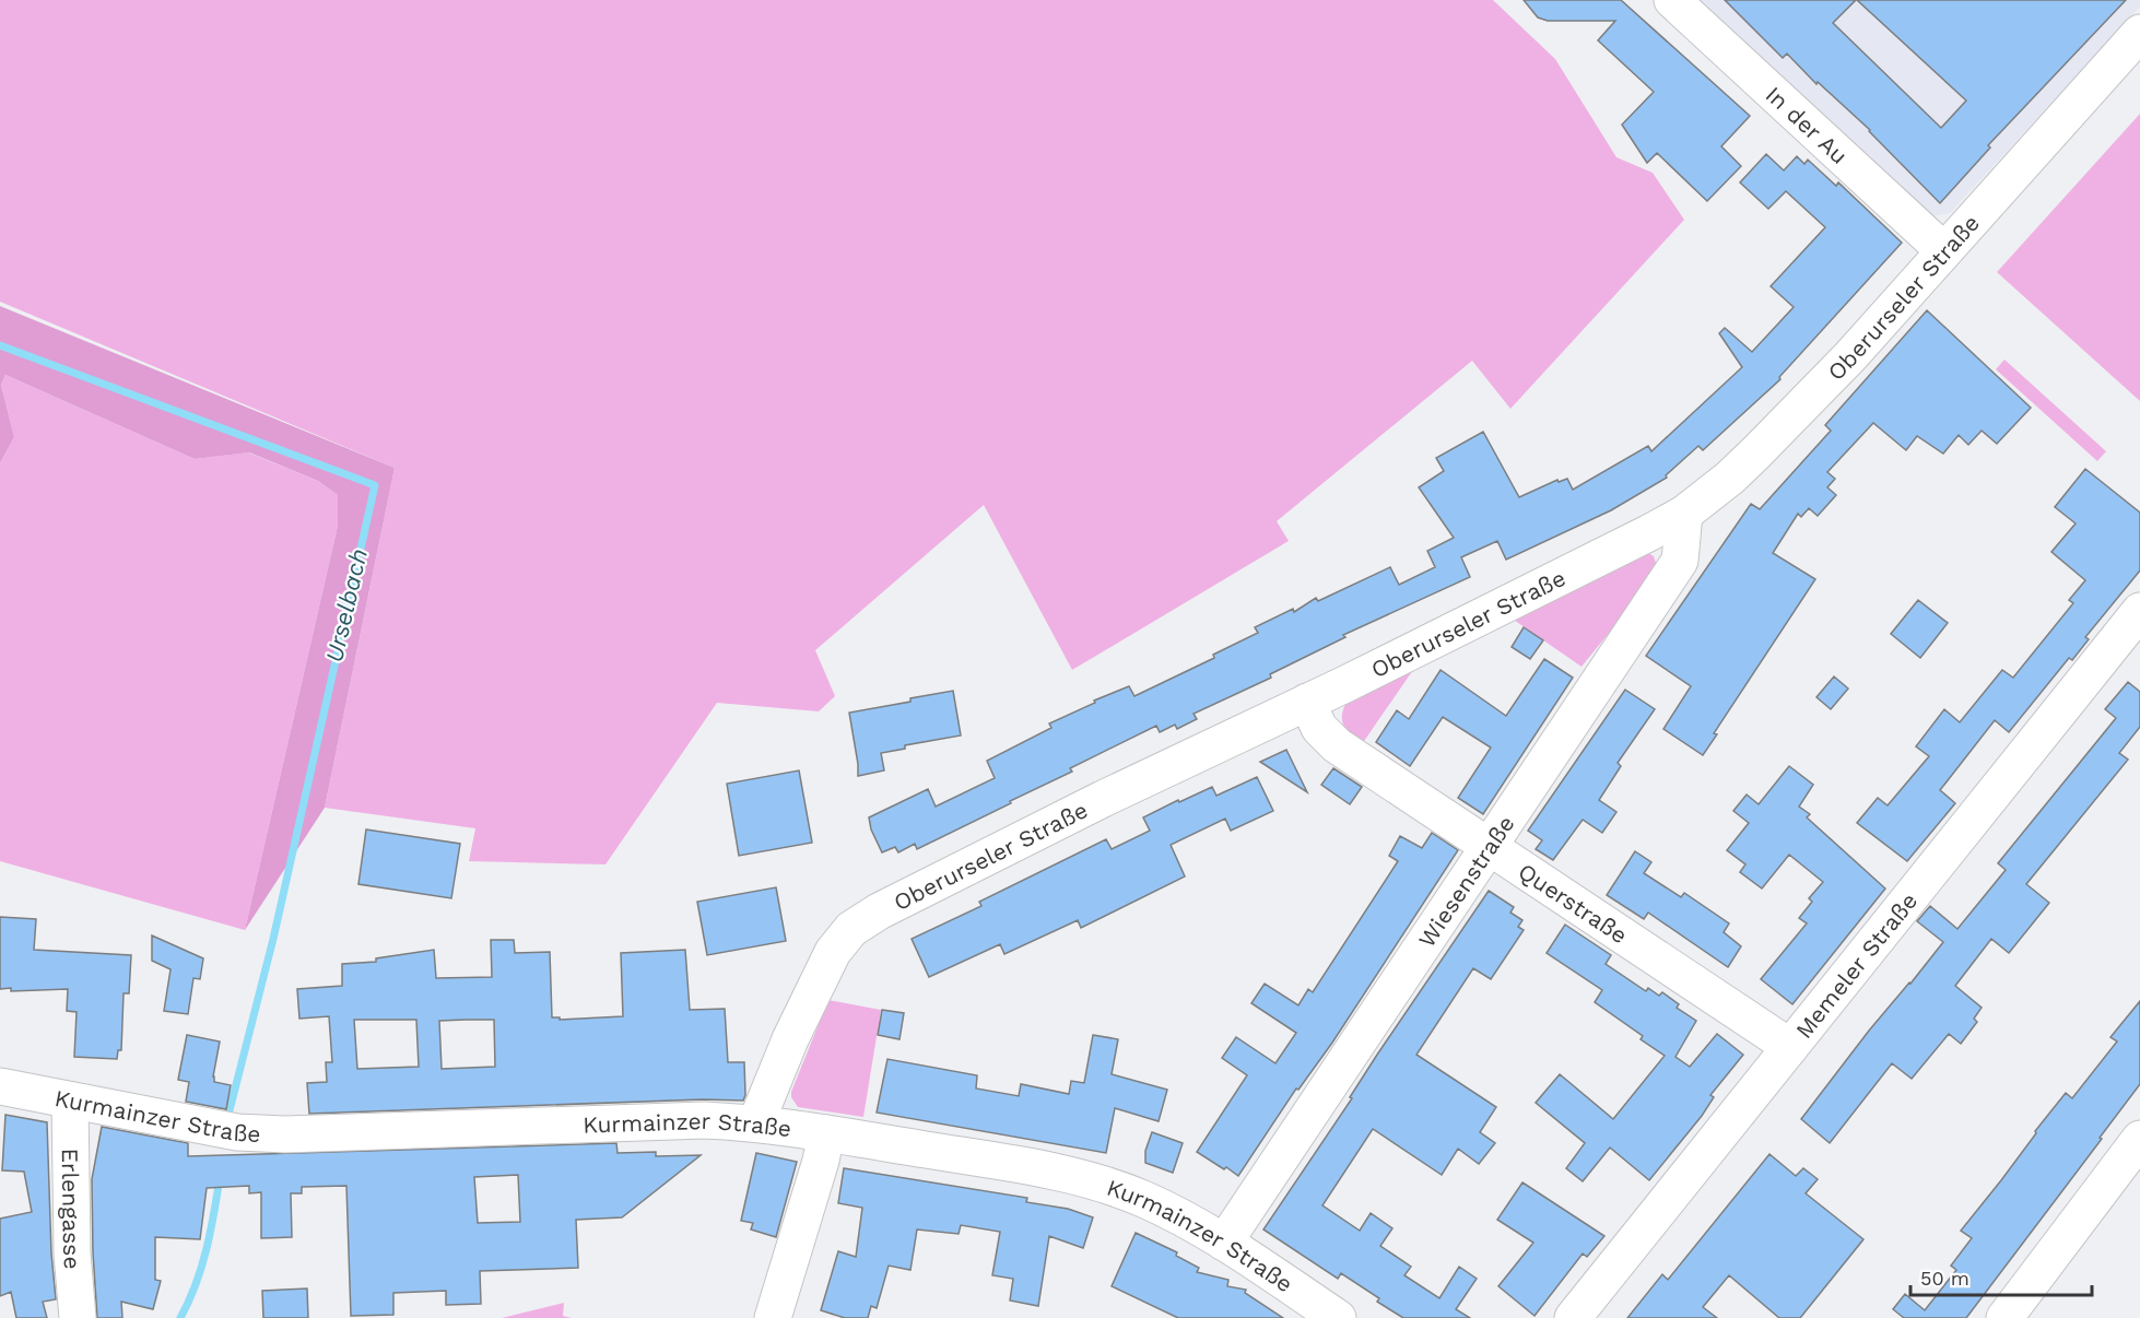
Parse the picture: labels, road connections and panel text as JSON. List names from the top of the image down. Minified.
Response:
{"streets":{"street":["In der Au","Oberurseler Straße","Wiesenstraße","Querstraße","Memeler Straße","Kurmainzer Straße","Erlengasse"]},"crossings":[["In der Au","Oberurseler Straße"],["Oberurseler Straße","Wiesenstraße"],["Oberurseler Straße","Querstraße"],["Oberurseler Straße","Kurmainzer Straße"],["Wiesenstraße","Querstraße"],["Wiesenstraße","Kurmainzer Straße"],["Querstraße","Memeler Straße"],["Kurmainzer Straße","Erlengasse"]],"water":["Urselbach"],"scale_bar":"50 m"}
